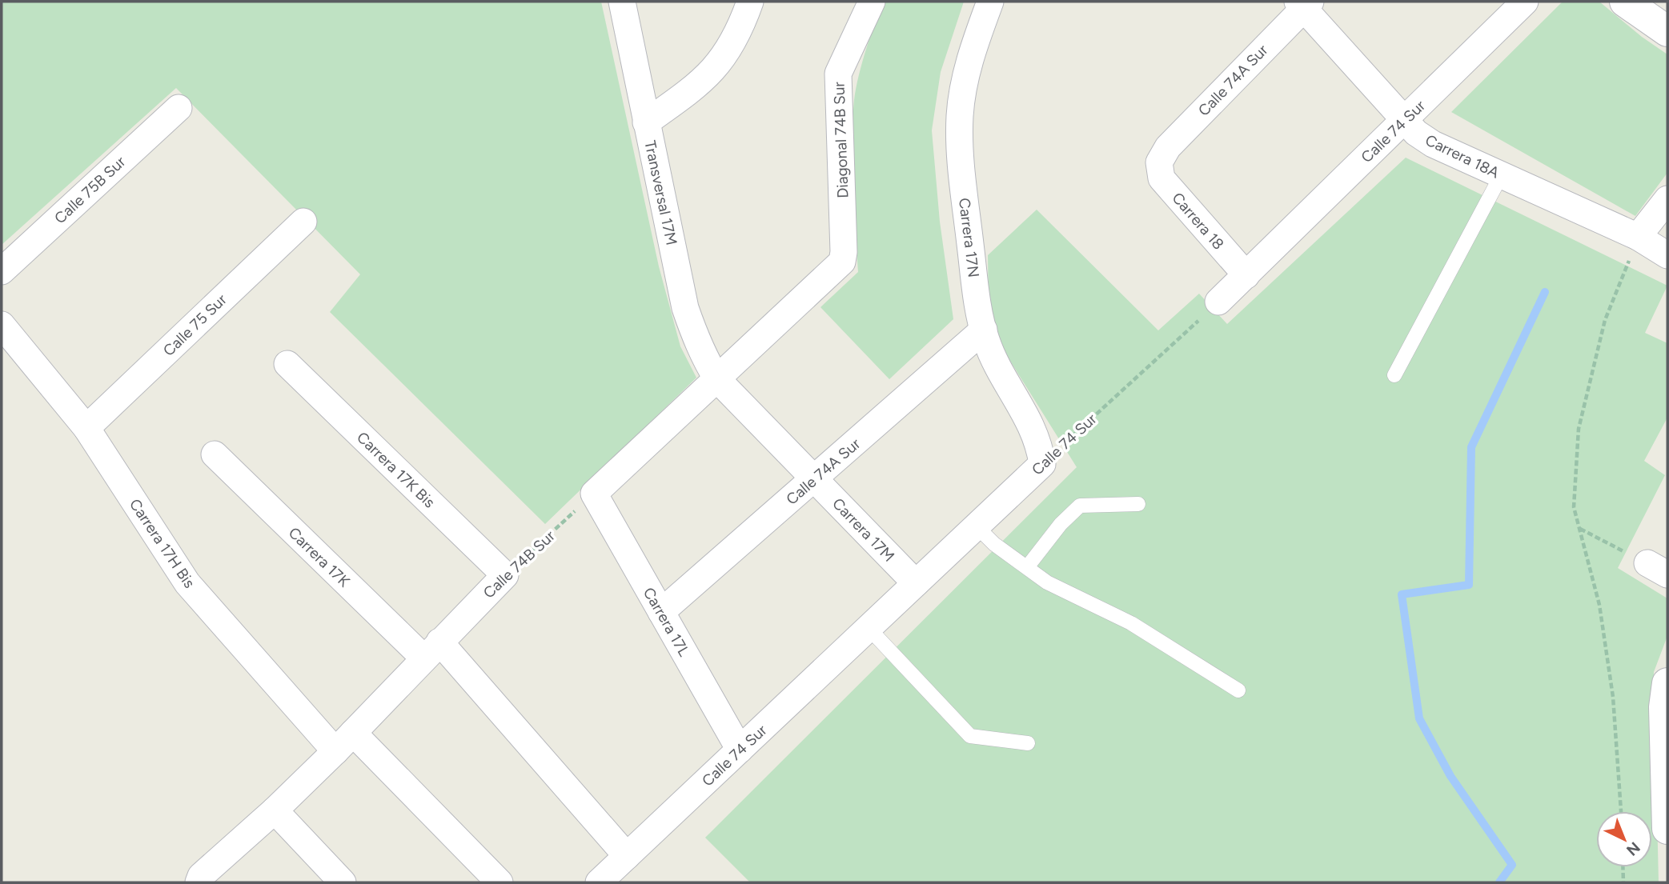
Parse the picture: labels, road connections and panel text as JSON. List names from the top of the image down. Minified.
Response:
{"streets":{"street":["Calle 74A Sur","Calle 74 Sur","Diagonal 74B Sur","Carrera 18A","Calle 75B Sur","Transversal 17M","Carrera 18","Carrera 17N","Calle 75 Sur","Carrera 17K Bis","Carrera 17M","Carrera 17H Bis","Carrera 17K","Calle 74B Sur","Carrera 17L"]},"crossings":[["Calle 74A Sur","Carrera 18A"],["Calle 74A Sur","Carrera 18"],["Calle 74A Sur","Carrera 17N"],["Calle 74A Sur","Carrera 17M"],["Calle 74A Sur","Carrera 17L"],["Calle 74 Sur","Carrera 18A"],["Calle 74 Sur","Carrera 18"],["Calle 74 Sur","Carrera 17N"],["Calle 74 Sur","Carrera 17M"],["Calle 74 Sur","Carrera 17K"],["Calle 74 Sur","Carrera 17L"],["Diagonal 74B Sur","Transversal 17M"],["Diagonal 74B Sur","Carrera 17M"],["Transversal 17M","Carrera 17M"],["Calle 75 Sur","Carrera 17H Bis"],["Carrera 17K Bis","Calle 74B Sur"],["Carrera 17H Bis","Calle 74B Sur"],["Carrera 17K","Calle 74B Sur"],["Calle 74B Sur","Carrera 17L"]],"north":"bottom right"}
